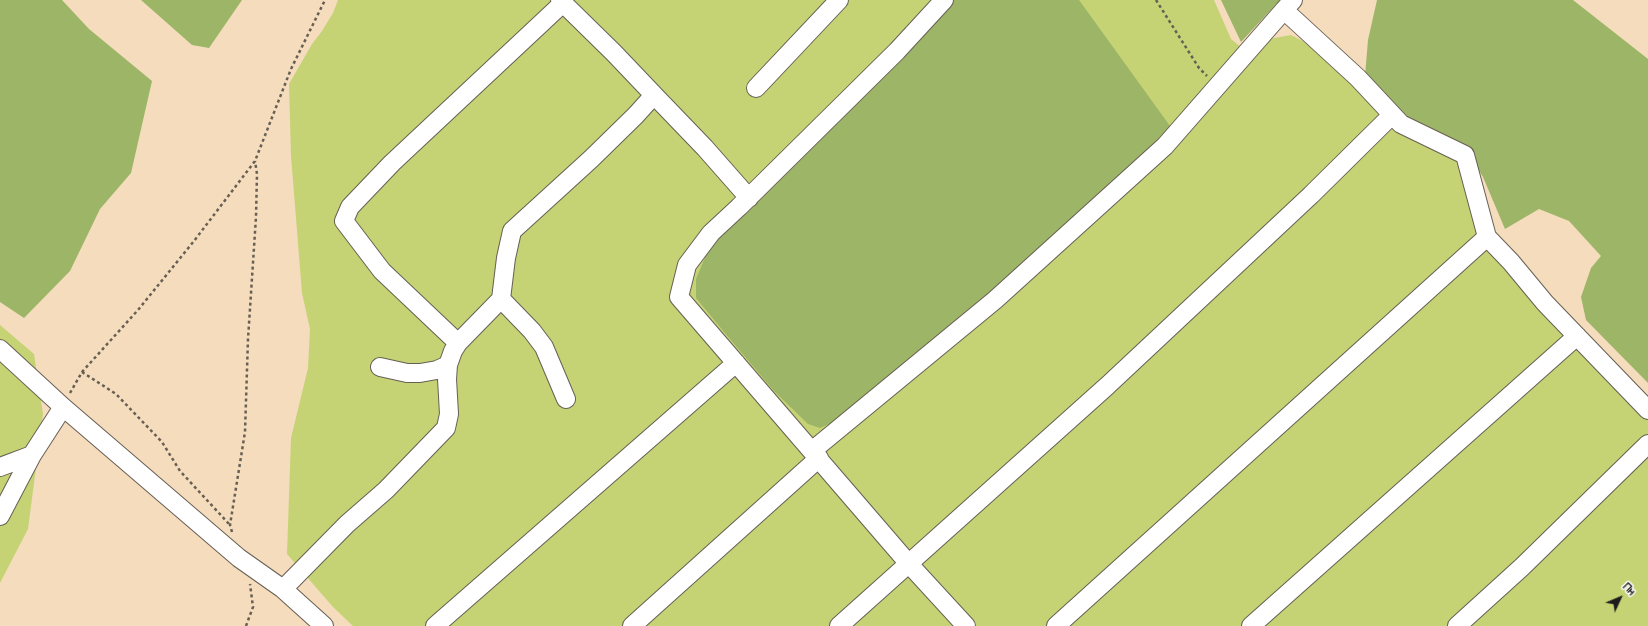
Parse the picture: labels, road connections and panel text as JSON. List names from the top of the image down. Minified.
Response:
{"north":"top right"}
